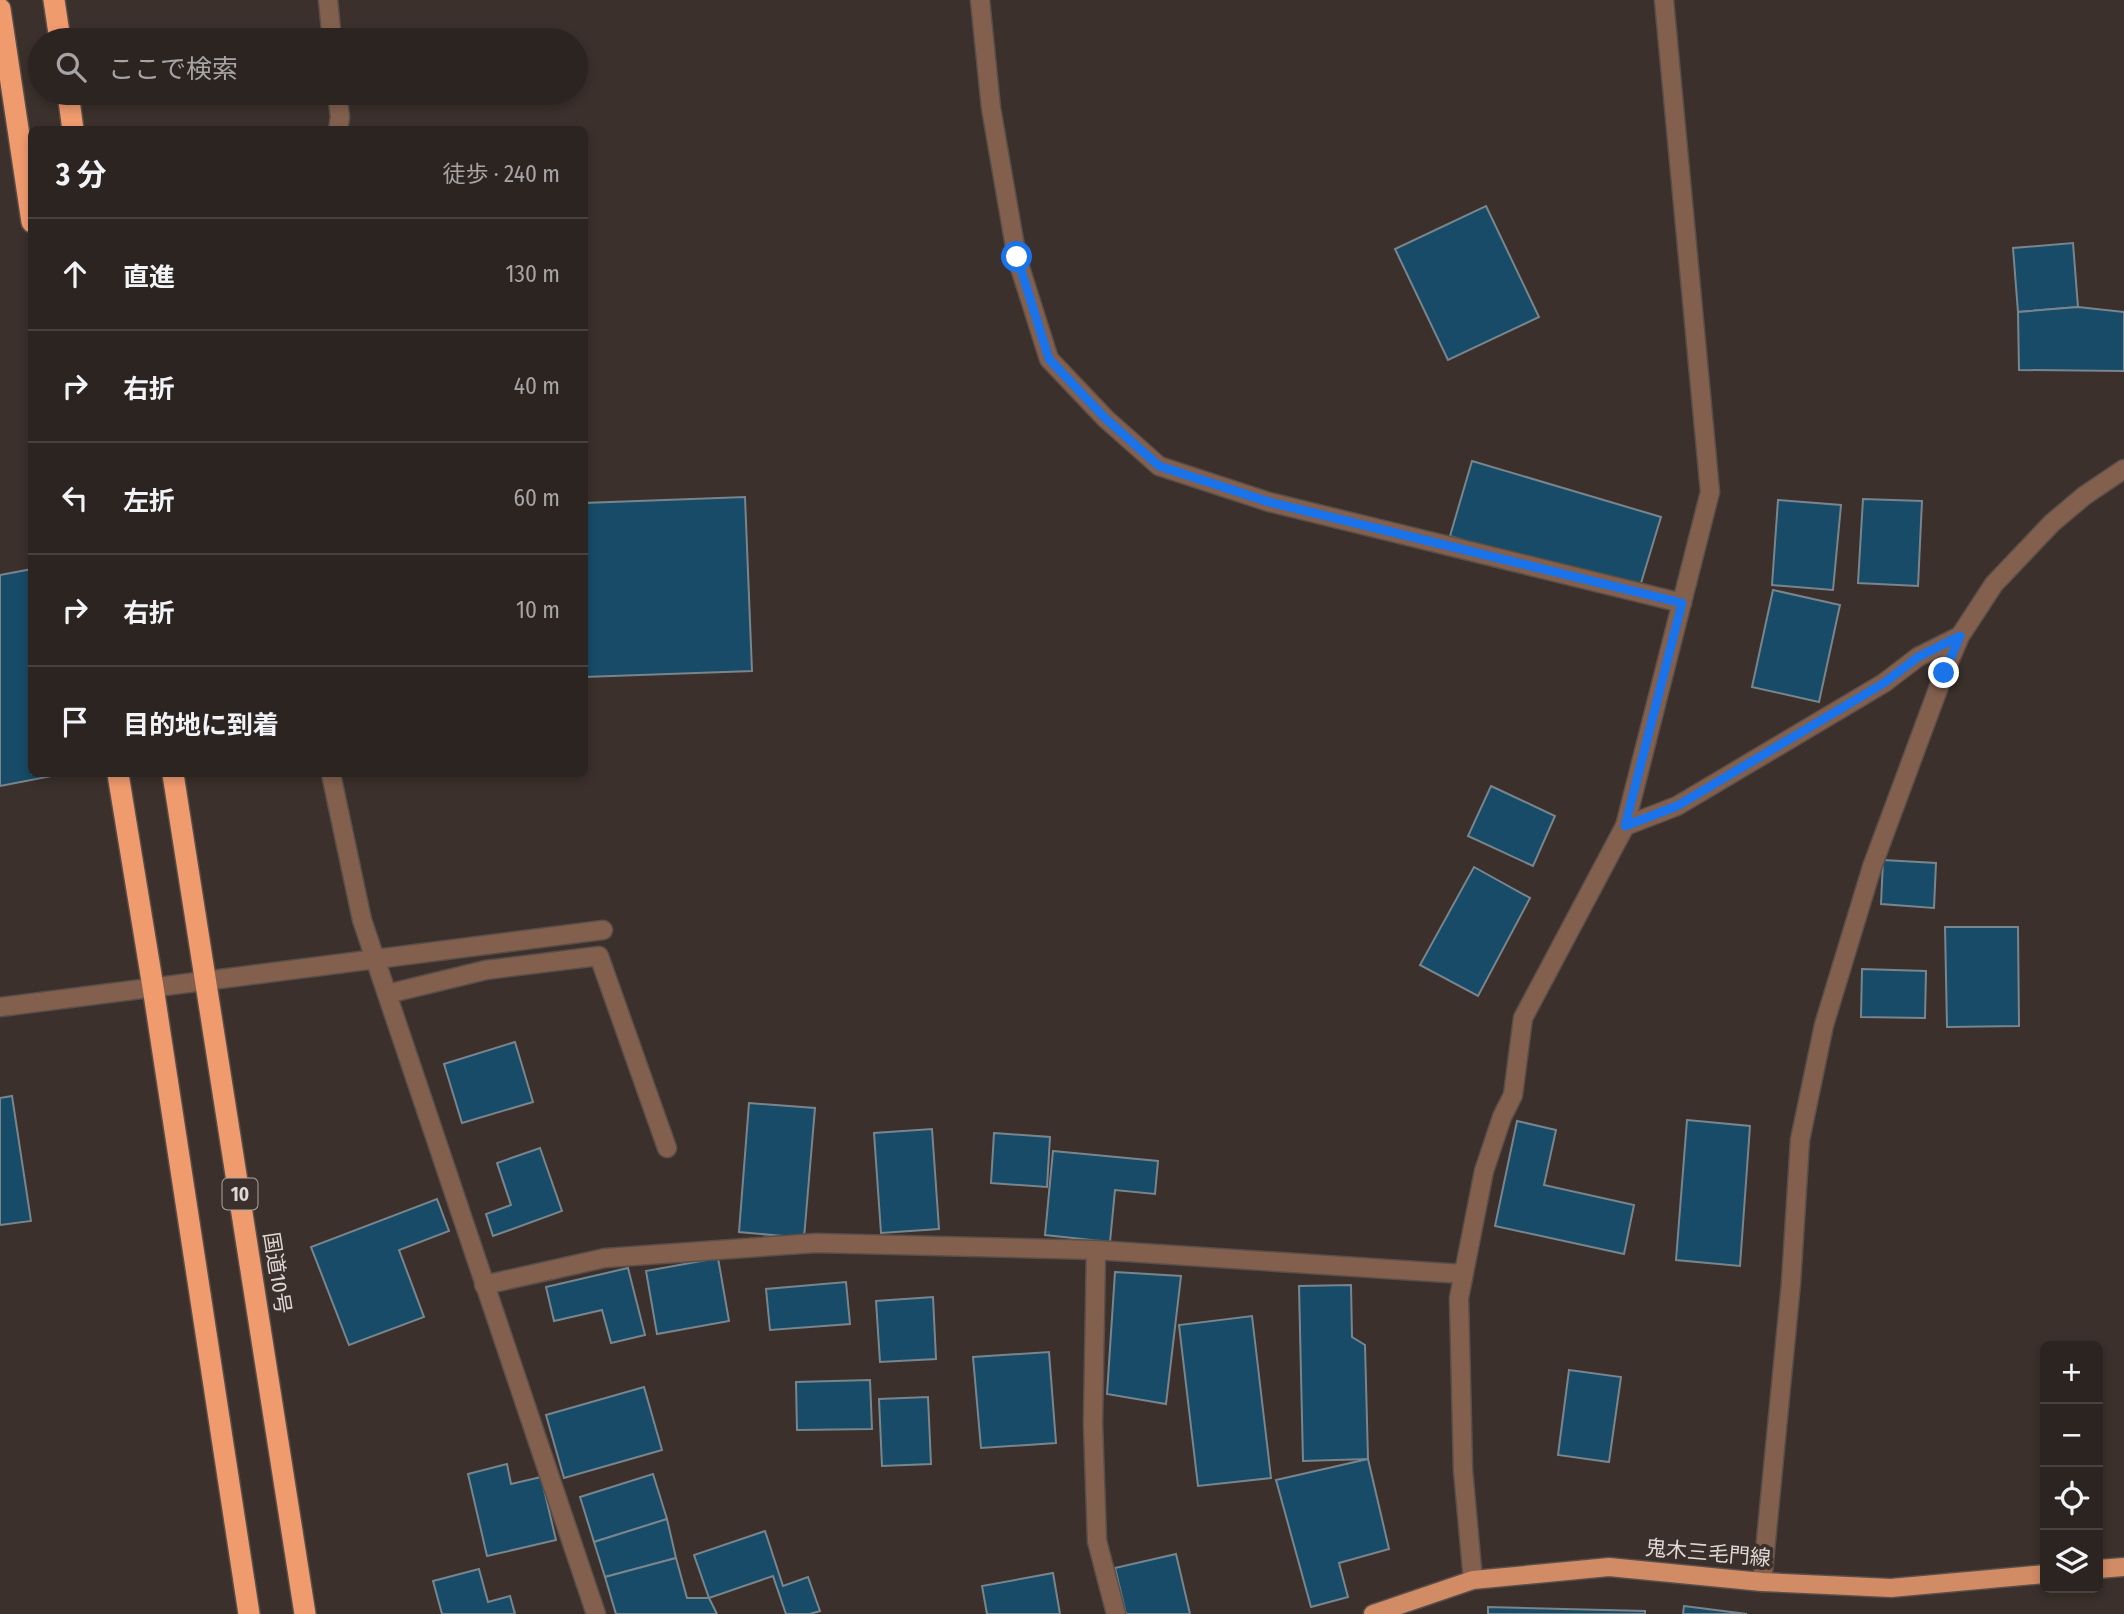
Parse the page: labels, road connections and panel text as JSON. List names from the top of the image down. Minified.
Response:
{"streets":{"highway":["10","国道10号"],"main road":["鬼木三毛門線"]},"page":{"search":"ここで検索","heading":["3 分","徒歩 · 240 m"],"list":[["直進","130 m"],["右折","40 m"],["左折","60 m"],["右折","10 m"],"目的地に到着"],"map_buttons":["+","−"]}}
